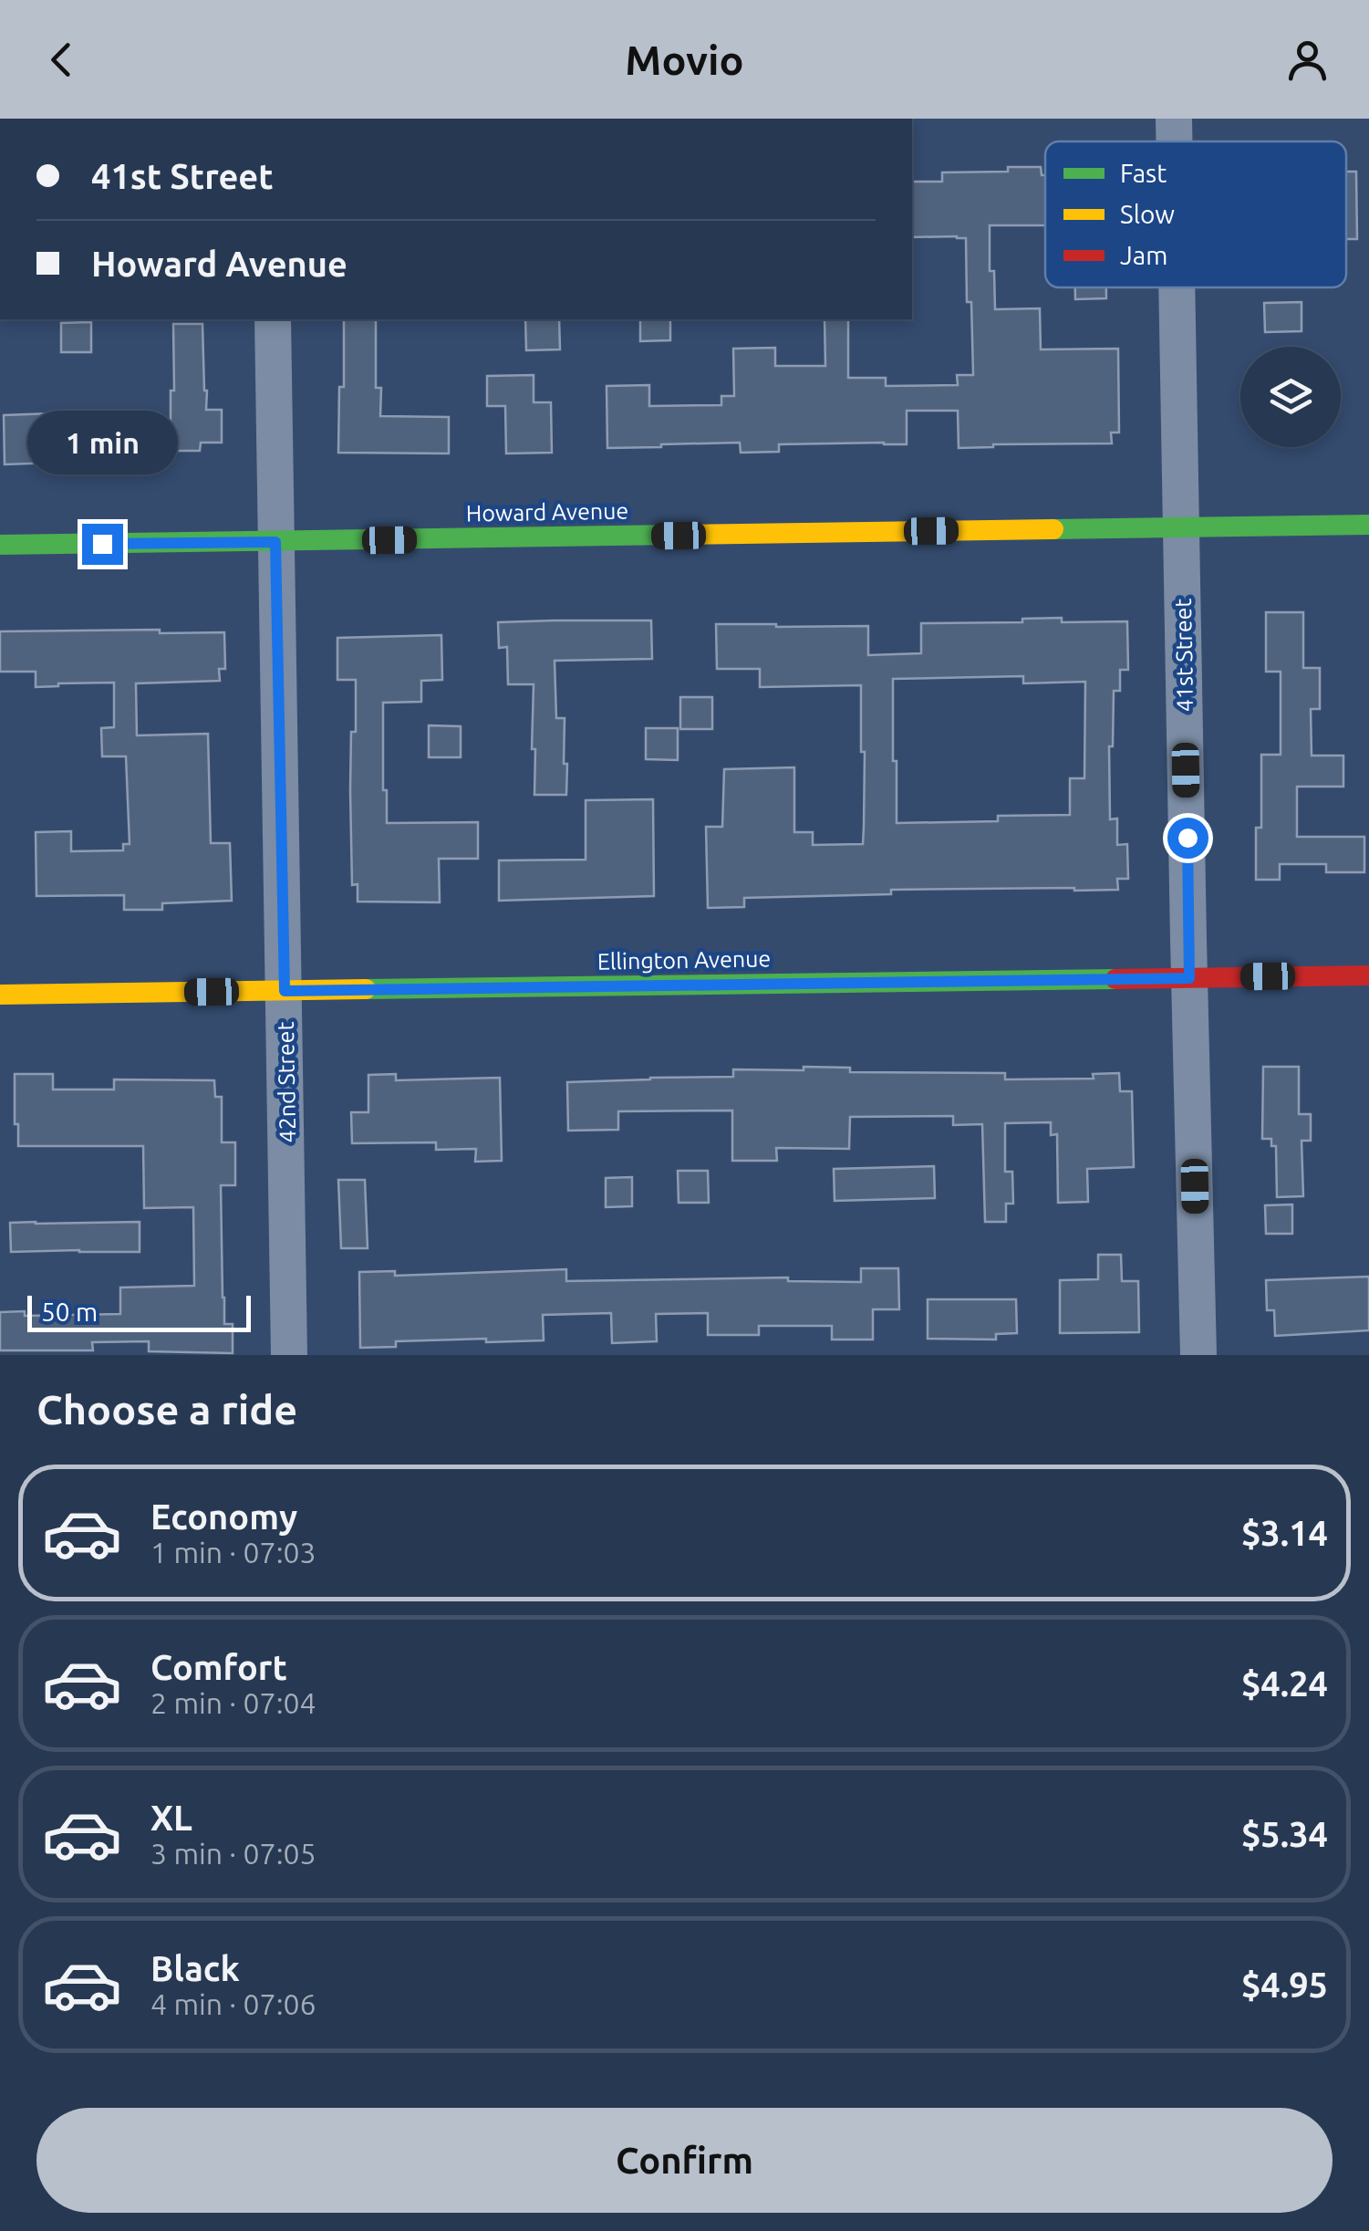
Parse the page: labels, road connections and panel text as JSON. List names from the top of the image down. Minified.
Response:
{"streets":{"street":["Howard Avenue","41st Street","Ellington Avenue","42nd Street"]},"crossings":[["Howard Avenue","41st Street"],["Howard Avenue","42nd Street"],["41st Street","Ellington Avenue"],["Ellington Avenue","42nd Street"]],"legend":["Fast","Slow","Jam"],"scale_bar":"50 m","page":{"header":"Movio","banner":["41st Street","Howard Avenue"],"bubble":"1 min","scale":"50 m","heading":"Choose a ride","list":[{"name":"Economy","note":"1 min · 07:03","value":"$3.14"},{"name":"Comfort","note":"2 min · 07:04","value":"$4.24"},{"name":"XL","note":"3 min · 07:05","value":"$5.34"},{"name":"Black","note":"4 min · 07:06","value":"$4.95"}],"buttons":"Confirm"}}
